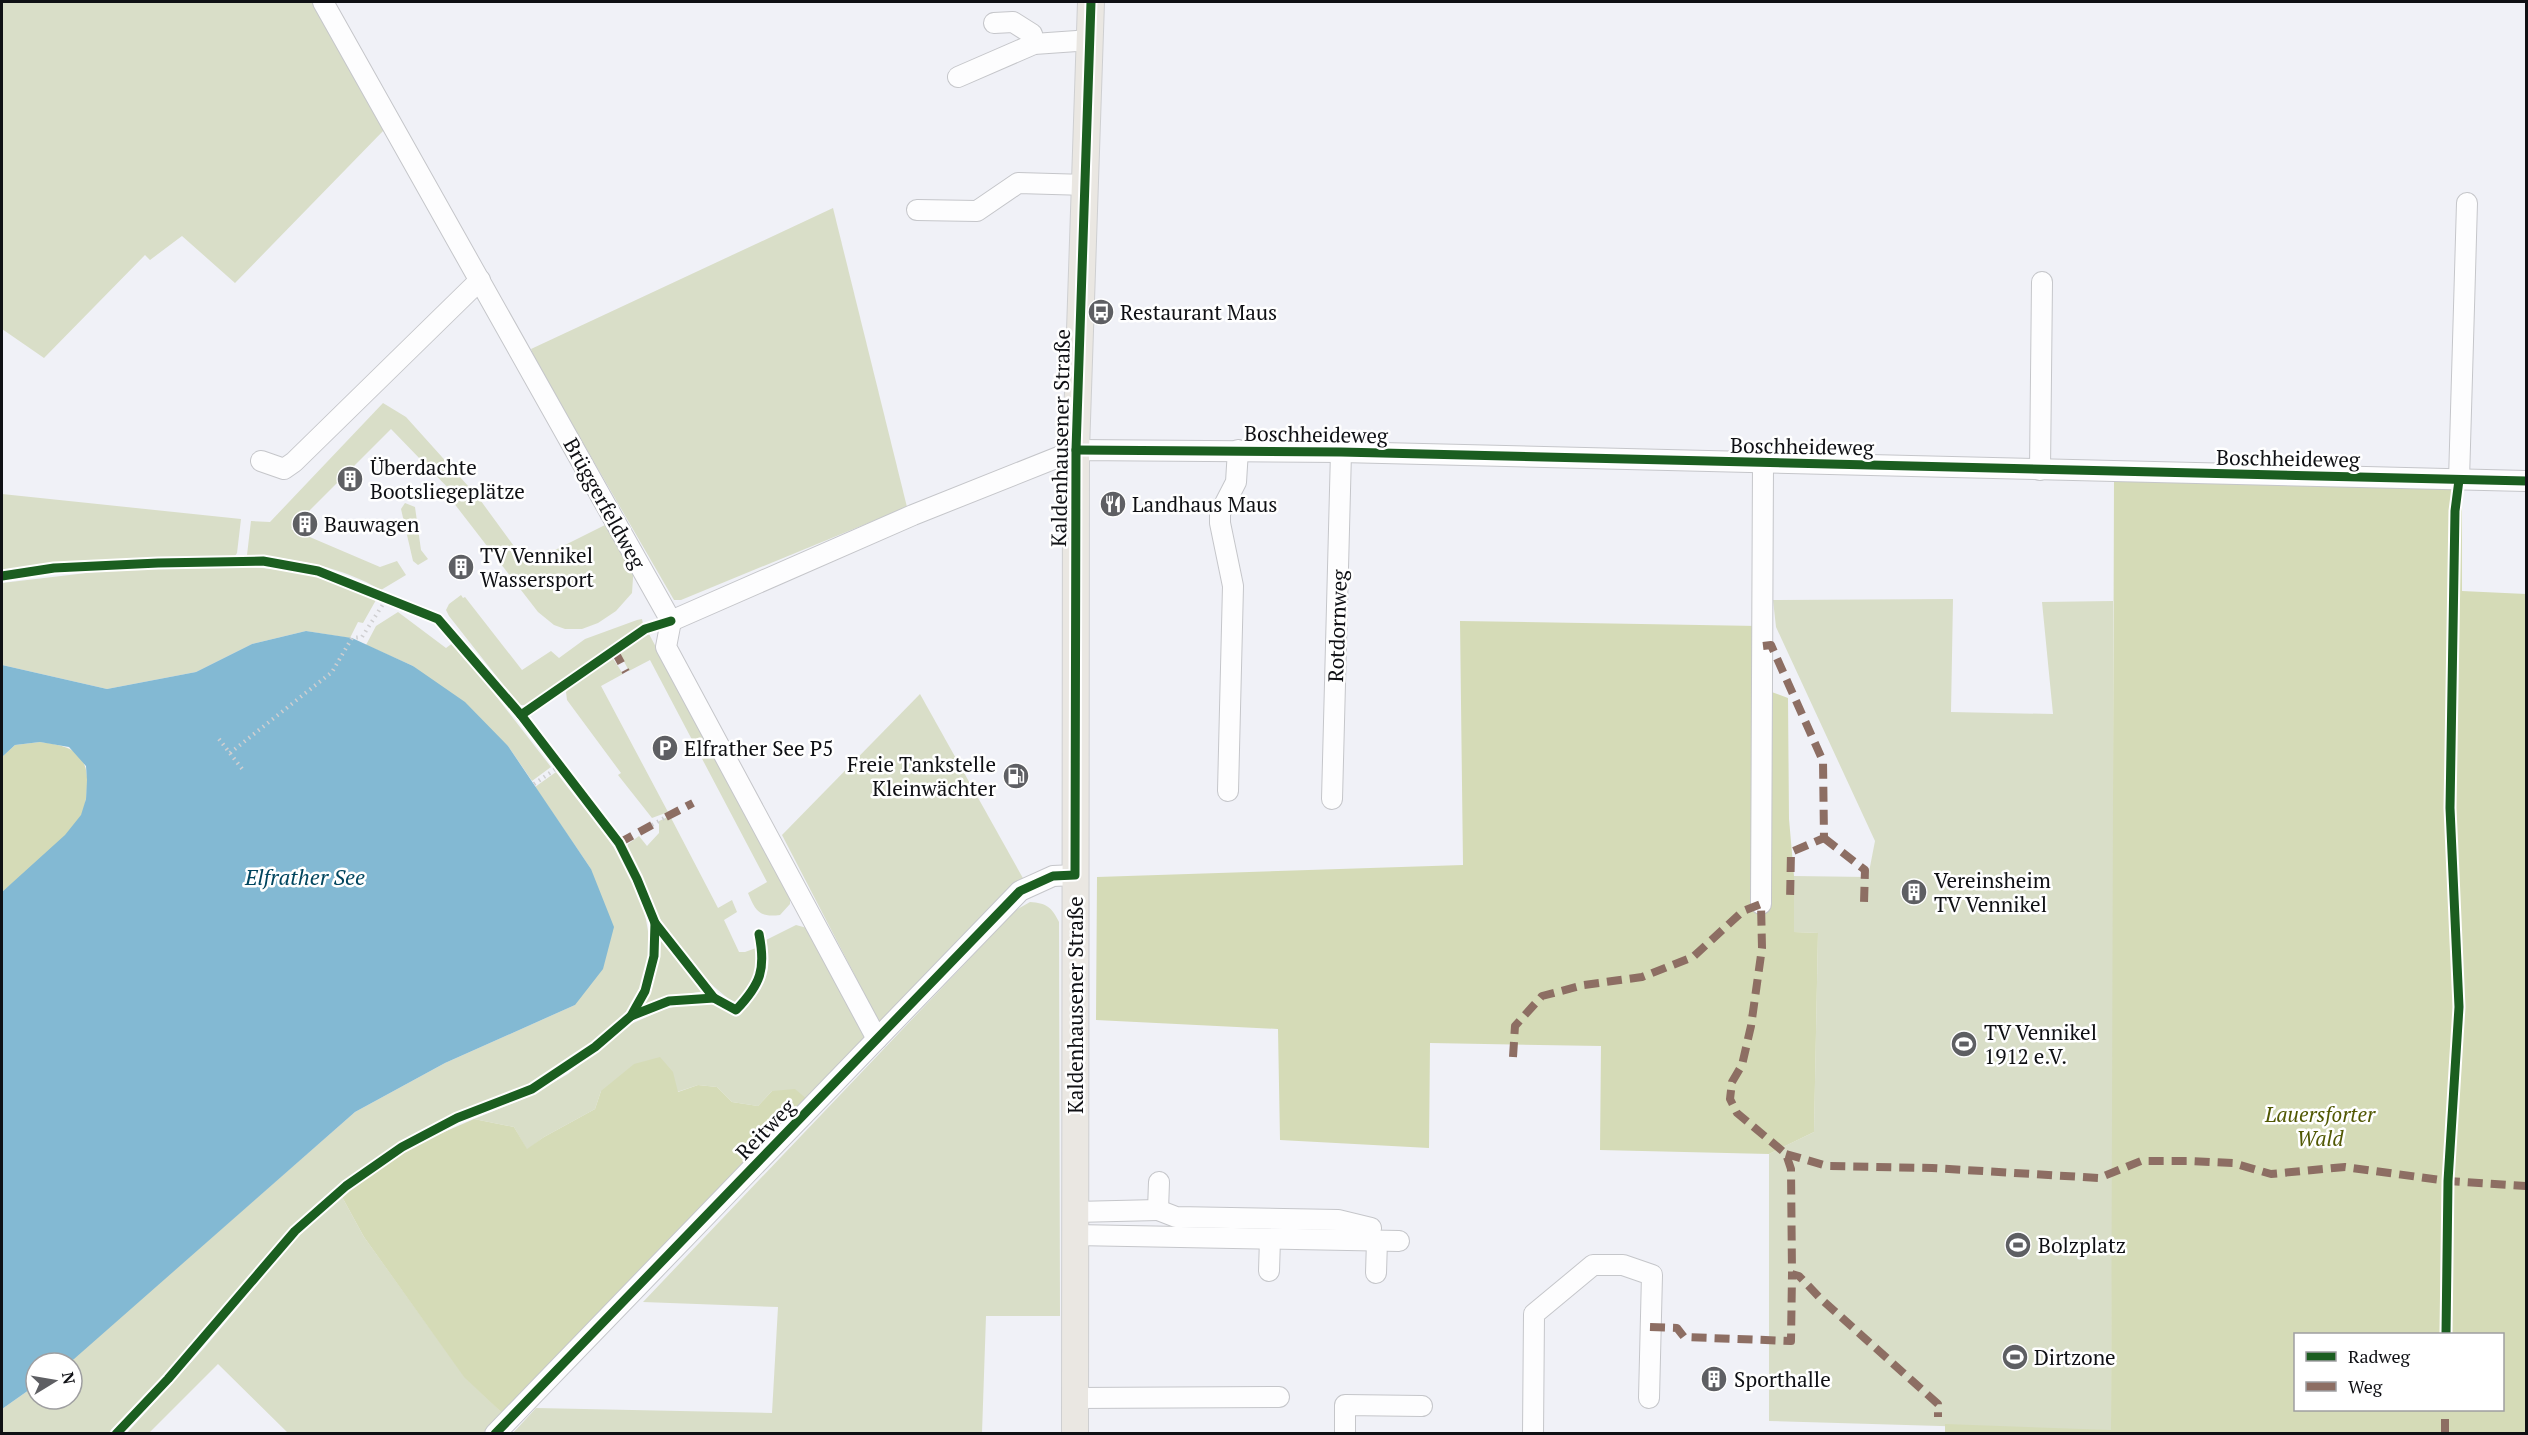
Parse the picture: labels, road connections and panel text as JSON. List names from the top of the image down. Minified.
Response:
{"streets":{"main road":["Kaldenhausener Straße"],"street":["Boschheideweg","Brüggerfeldweg","Rotdornweg","Reitweg"]},"crossings":[["Boschheideweg","Kaldenhausener Straße"],["Boschheideweg","Rotdornweg"],["Kaldenhausener Straße","Reitweg"]],"water":["Elfrather See"],"parks":["Lauersforter Wald"],"places":{"bus stop":["Restaurant Maus"],"building":["Überdachte Bootsliegeplätze","Bauwagen","TV Vennikel Wassersport","Vereinsheim TV Vennikel","Sporthalle"],"restaurant":["Landhaus Maus"],"parking":["Elfrather See P5"],"fuel station":["Freie Tankstelle Kleinwächter"],"sports":["TV Vennikel 1912 e.V.","Bolzplatz","Dirtzone"]},"legend":["Radweg","Weg"],"north":"right"}
